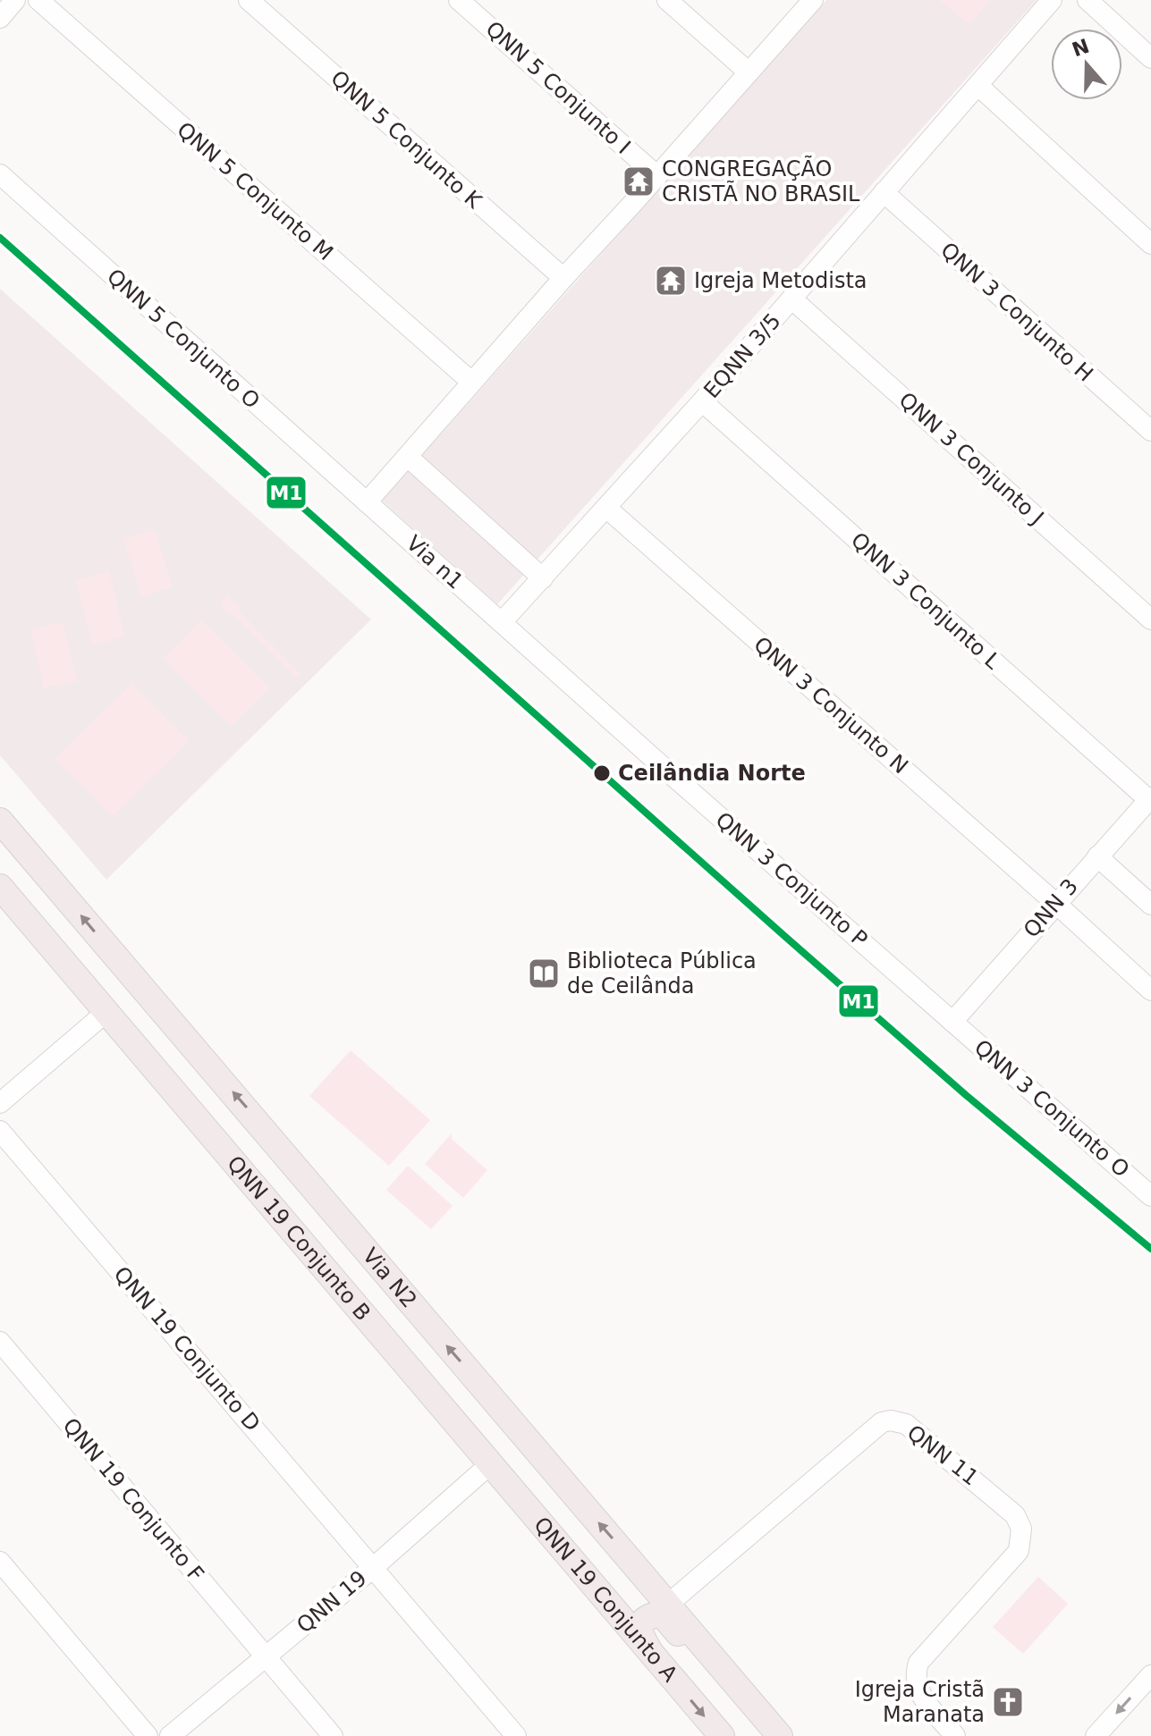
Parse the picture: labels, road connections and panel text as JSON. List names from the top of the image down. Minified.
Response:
{"streets":{"main road":["QNN 19 Conjunto B","Via N2","QNN 19 Conjunto A"],"street":["QNN 5 Conjunto I","QNN 5 Conjunto K","QNN 5 Conjunto M","QNN 3 Conjunto H","QNN 5 Conjunto O","EQNN 3/5","QNN 3 Conjunto J","Via n1","QNN 3 Conjunto L","QNN 3 Conjunto N","QNN 3 Conjunto P","QNN 3","QNN 3 Conjunto O","QNN 19 Conjunto D","QNN 11","QNN 19 Conjunto F","QNN 19"]},"crossings":[["QNN 3 Conjunto H","EQNN 3/5"],["QNN 5 Conjunto O","Via n1"],["EQNN 3/5","QNN 3 Conjunto J"],["EQNN 3/5","Via n1"],["EQNN 3/5","QNN 3 Conjunto L"],["EQNN 3/5","QNN 3 Conjunto N"],["EQNN 3/5","QNN 3 Conjunto P"],["Via n1","QNN 3 Conjunto P"],["QNN 3 Conjunto L","QNN 3"],["QNN 3 Conjunto N","QNN 3"],["QNN 3 Conjunto P","QNN 3"],["QNN 3 Conjunto P","QNN 3 Conjunto O"],["QNN 3","QNN 3 Conjunto O"],["QNN 19 Conjunto B","QNN 19 Conjunto A"],["QNN 19 Conjunto B","QNN 19"],["Via N2","QNN 11"],["QNN 19 Conjunto D","QNN 19"],["QNN 19 Conjunto F","QNN 19"],["QNN 19 Conjunto A","QNN 19"]],"one_way":["Via N2"],"places":{"temple":["CONGREGAÇÃO CRISTÃ NO BRASIL","Igreja Metodista"],"other":["Ceilândia Norte"],"library":["Biblioteca Pública de Ceilânda"],"church":["Igreja Cristã Maranata"]},"lines":["transit line M1"],"north":"top"}
